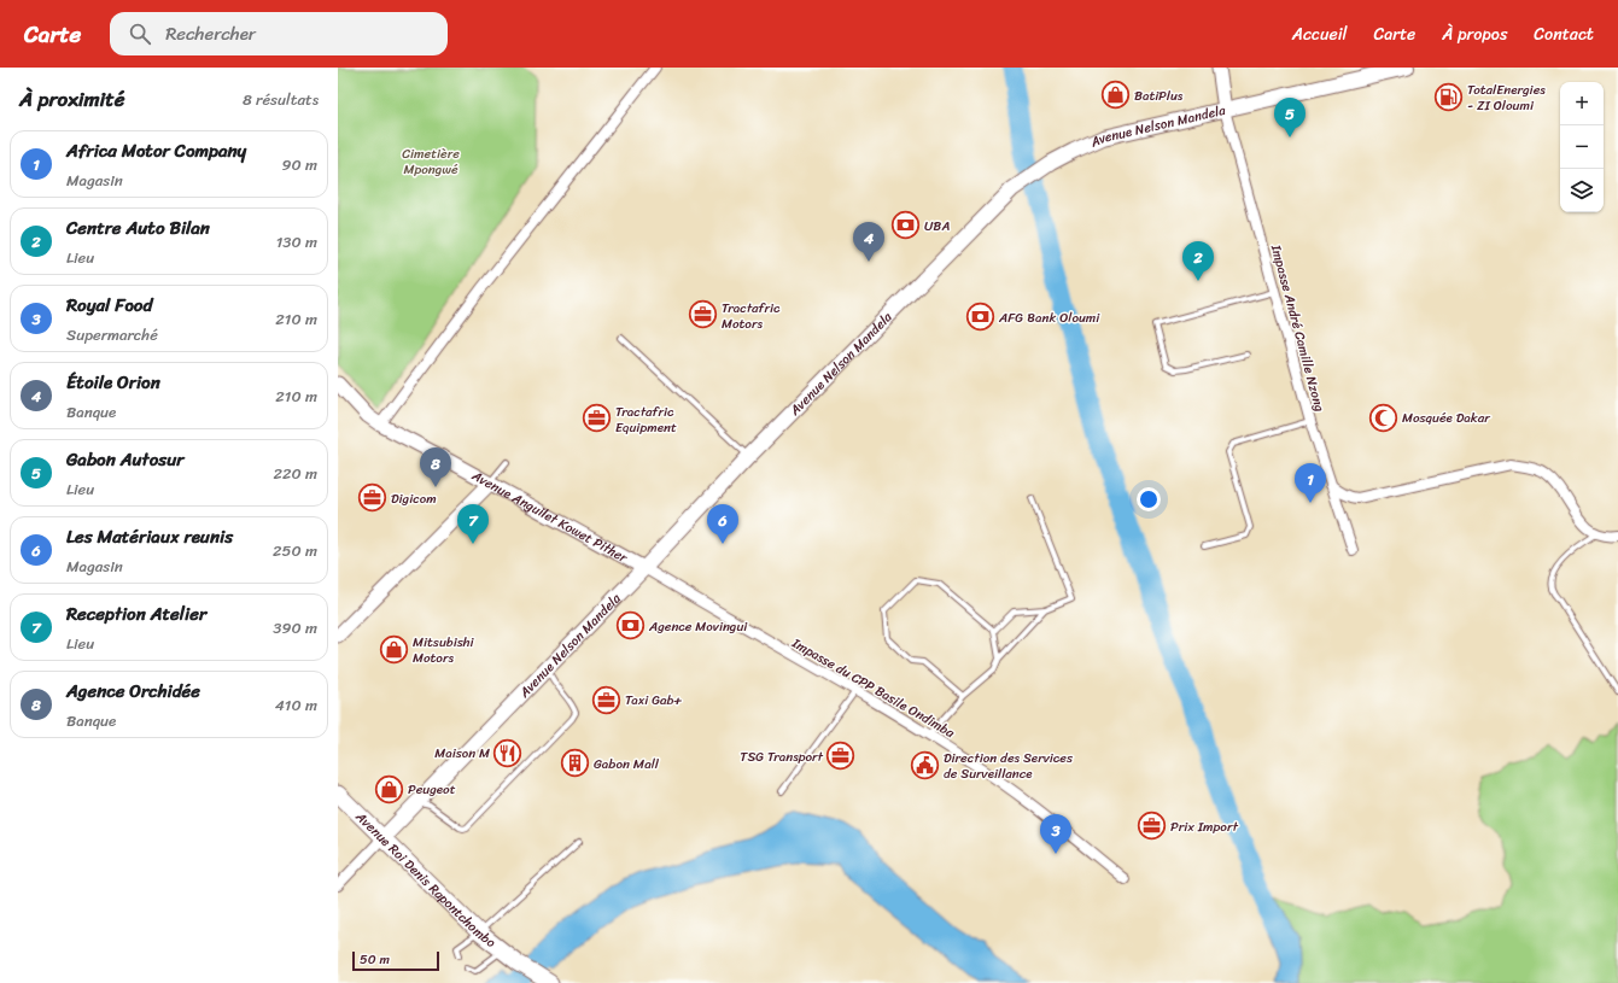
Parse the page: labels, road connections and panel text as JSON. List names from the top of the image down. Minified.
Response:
{"streets":{"main road":["Avenue Nelson Mandela","Avenue Roi Denis Rapontchombo"],"street":["Impasse André Camille Nzong","Avenue Anguilet Kowet Pither","Impasse du CPP Basile Ondimba"]},"crossings":[["Avenue Nelson Mandela","Impasse André Camille Nzong"],["Avenue Nelson Mandela","Avenue Anguilet Kowet Pither"],["Avenue Nelson Mandela","Impasse du CPP Basile Ondimba"],["Avenue Nelson Mandela","Avenue Roi Denis Rapontchombo"],["Avenue Anguilet Kowet Pither","Impasse du CPP Basile Ondimba"]],"parks":["Cimetière Mpongwé"],"places":{"shop":["BatiPlus","Mitsubishi Motors","Peugeot"],"fuel station":["TotalEnergies - ZI Oloumi"],"bank":["UBA","AFG Bank Oloumi","Agence Movingui"],"office":["Tractafric Motors","Tractafric Equipment","Digicom","Taxi Gab+","TSG Transport","Prix Import"],"mosque":["Mosquée Dakar"],"restaurant":["Maison M"],"building":["Gabon Mall"],"public building":["Direction des Services de Surveillance"]},"scale_bar":"50 m","page":{"header":"Carte","search":"Rechercher","nav":["Accueil","Carte","À propos","Contact"],"heading":["À proximité","8 résultats"],"map_buttons":["+","−"],"pins":["5","4","2","8","1","6","7","3"],"list":[{"mark":"1","name":"Africa Motor Company","note":"Magasin","value":"90 m"},{"mark":"2","name":"Centre Auto Bilan","note":"Lieu","value":"130 m"},{"mark":"3","name":"Royal Food","note":"Supermarché","value":"210 m"},{"mark":"4","name":"Étoile Orion","note":"Banque","value":"210 m"},{"mark":"5","name":"Gabon Autosur","note":"Lieu","value":"220 m"},{"mark":"6","name":"Les Matériaux reunis","note":"Magasin","value":"250 m"},{"mark":"7","name":"Reception Atelier","note":"Lieu","value":"390 m"},{"mark":"8","name":"Agence Orchidée","note":"Banque","value":"410 m"}],"scale":"50 m"}}
